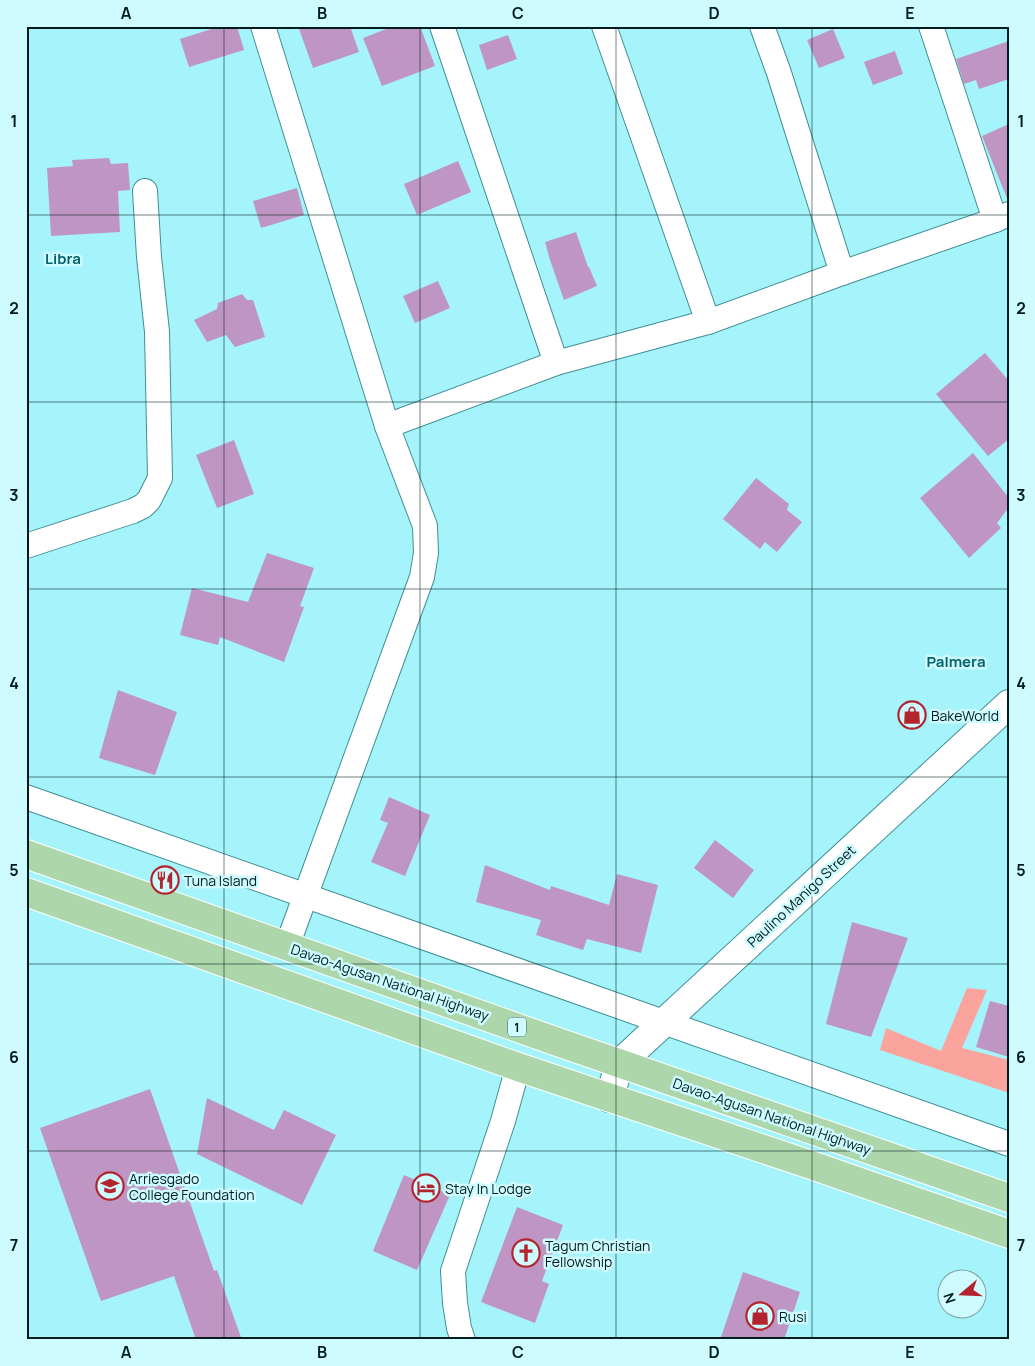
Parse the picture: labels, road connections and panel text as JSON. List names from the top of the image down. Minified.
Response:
{"streets":{"highway":["Davao-Agusan National Highway","1"],"street":["Paulino Manigo Street"]},"crossings":[["Paulino Manigo Street","Davao-Agusan National Highway"]],"districts":["Libra","Palmera"],"places":{"shop":["BakeWorld","Rusi"],"restaurant":["Tuna Island"],"school or university":["Arriesgado College Foundation"],"hotel":["Stay In Lodge"],"church":["Tagum Christian Fellowship"]},"north":"left","grid":{"columns":["A","B","C","D","E"],"rows":["1","2","3","4","5","6","7"]}}
